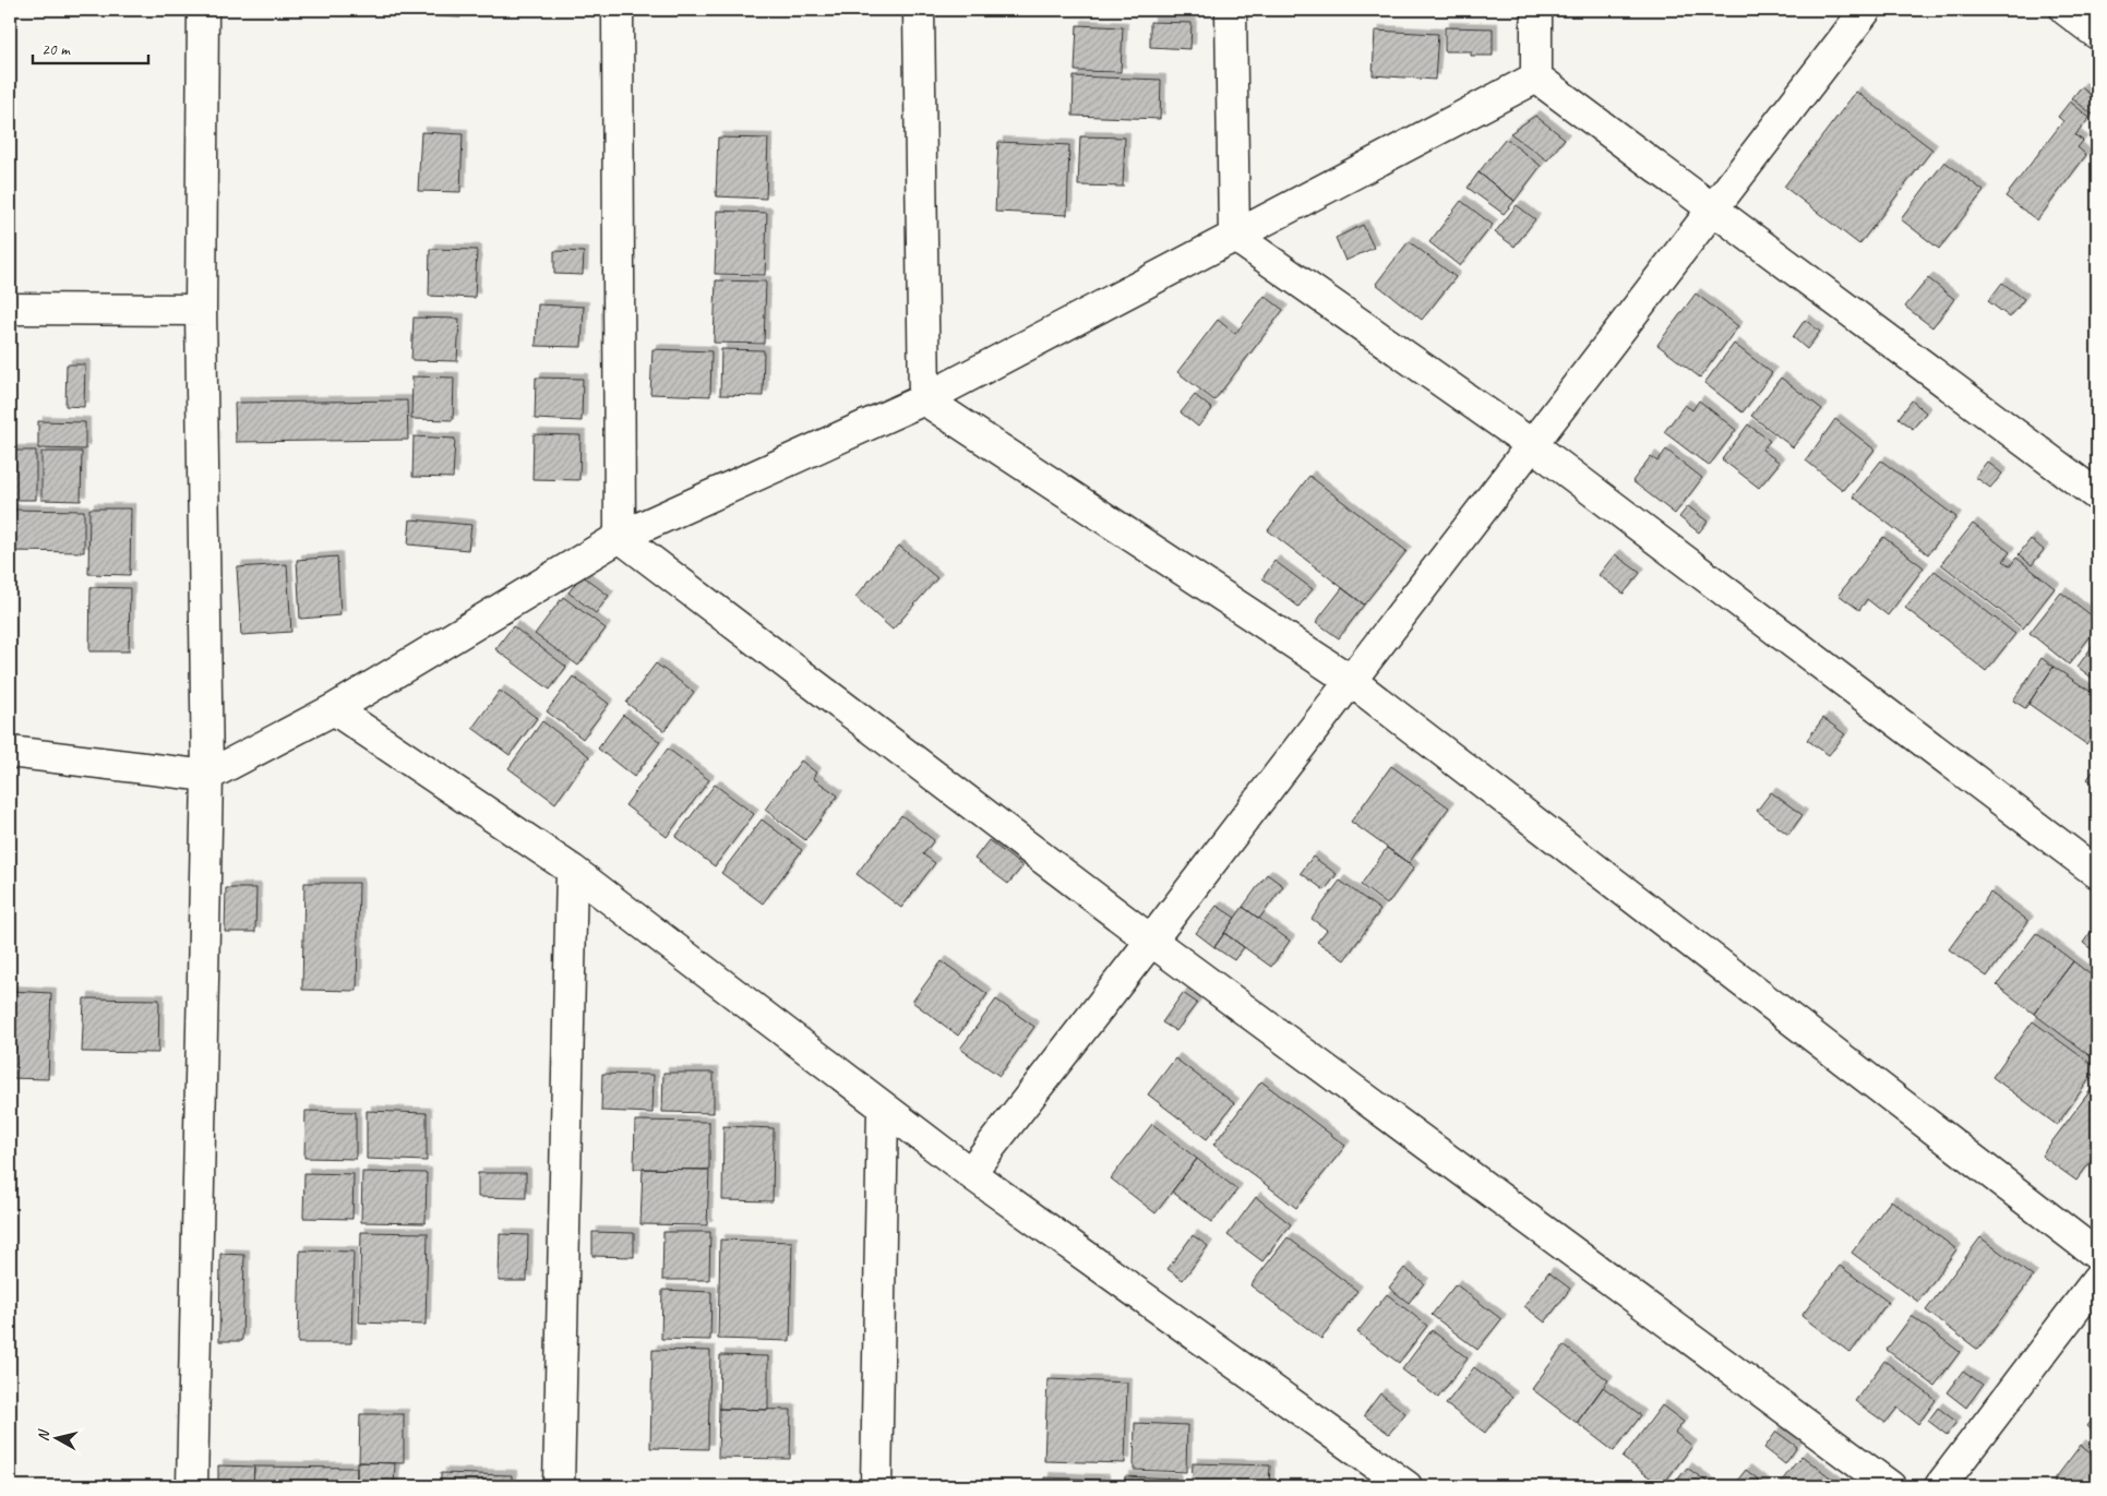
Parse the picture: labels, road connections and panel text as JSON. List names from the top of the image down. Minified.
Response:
{"scale_bar":"20 m","north":"left"}
